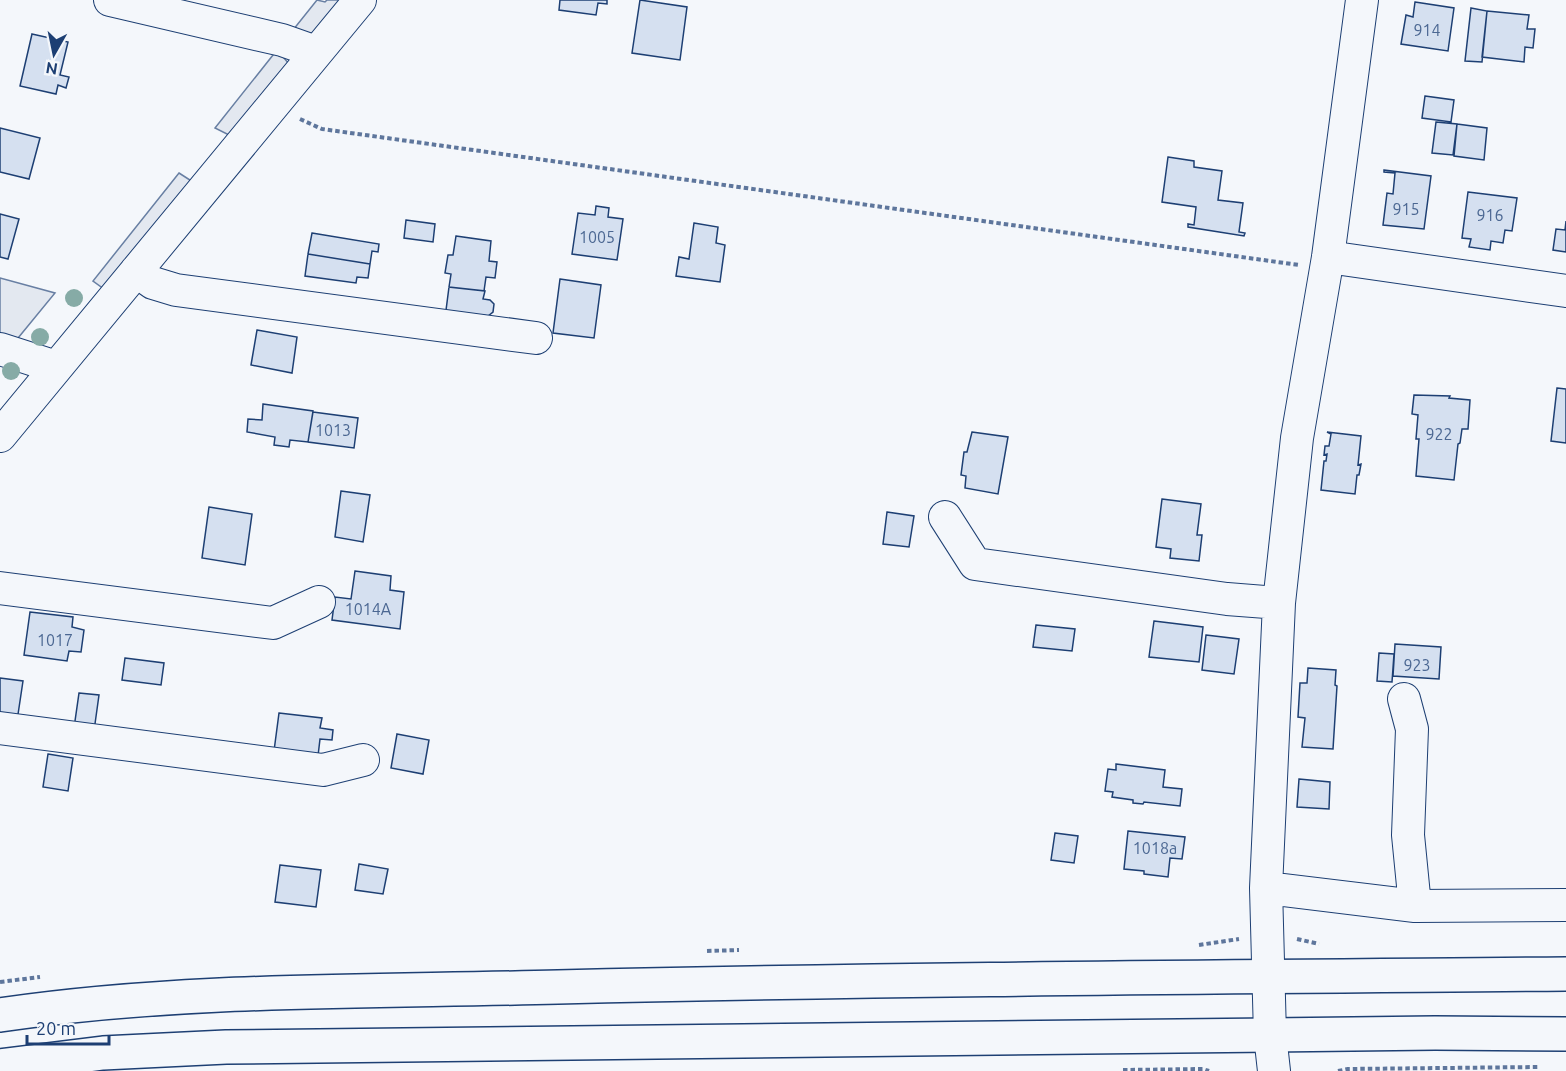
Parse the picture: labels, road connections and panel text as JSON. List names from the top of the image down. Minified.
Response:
{"house_numbers":["914","915","916","1005","1013","922","1014A","1017","923","1018a"],"scale_bar":"20 m","north":"bottom"}
